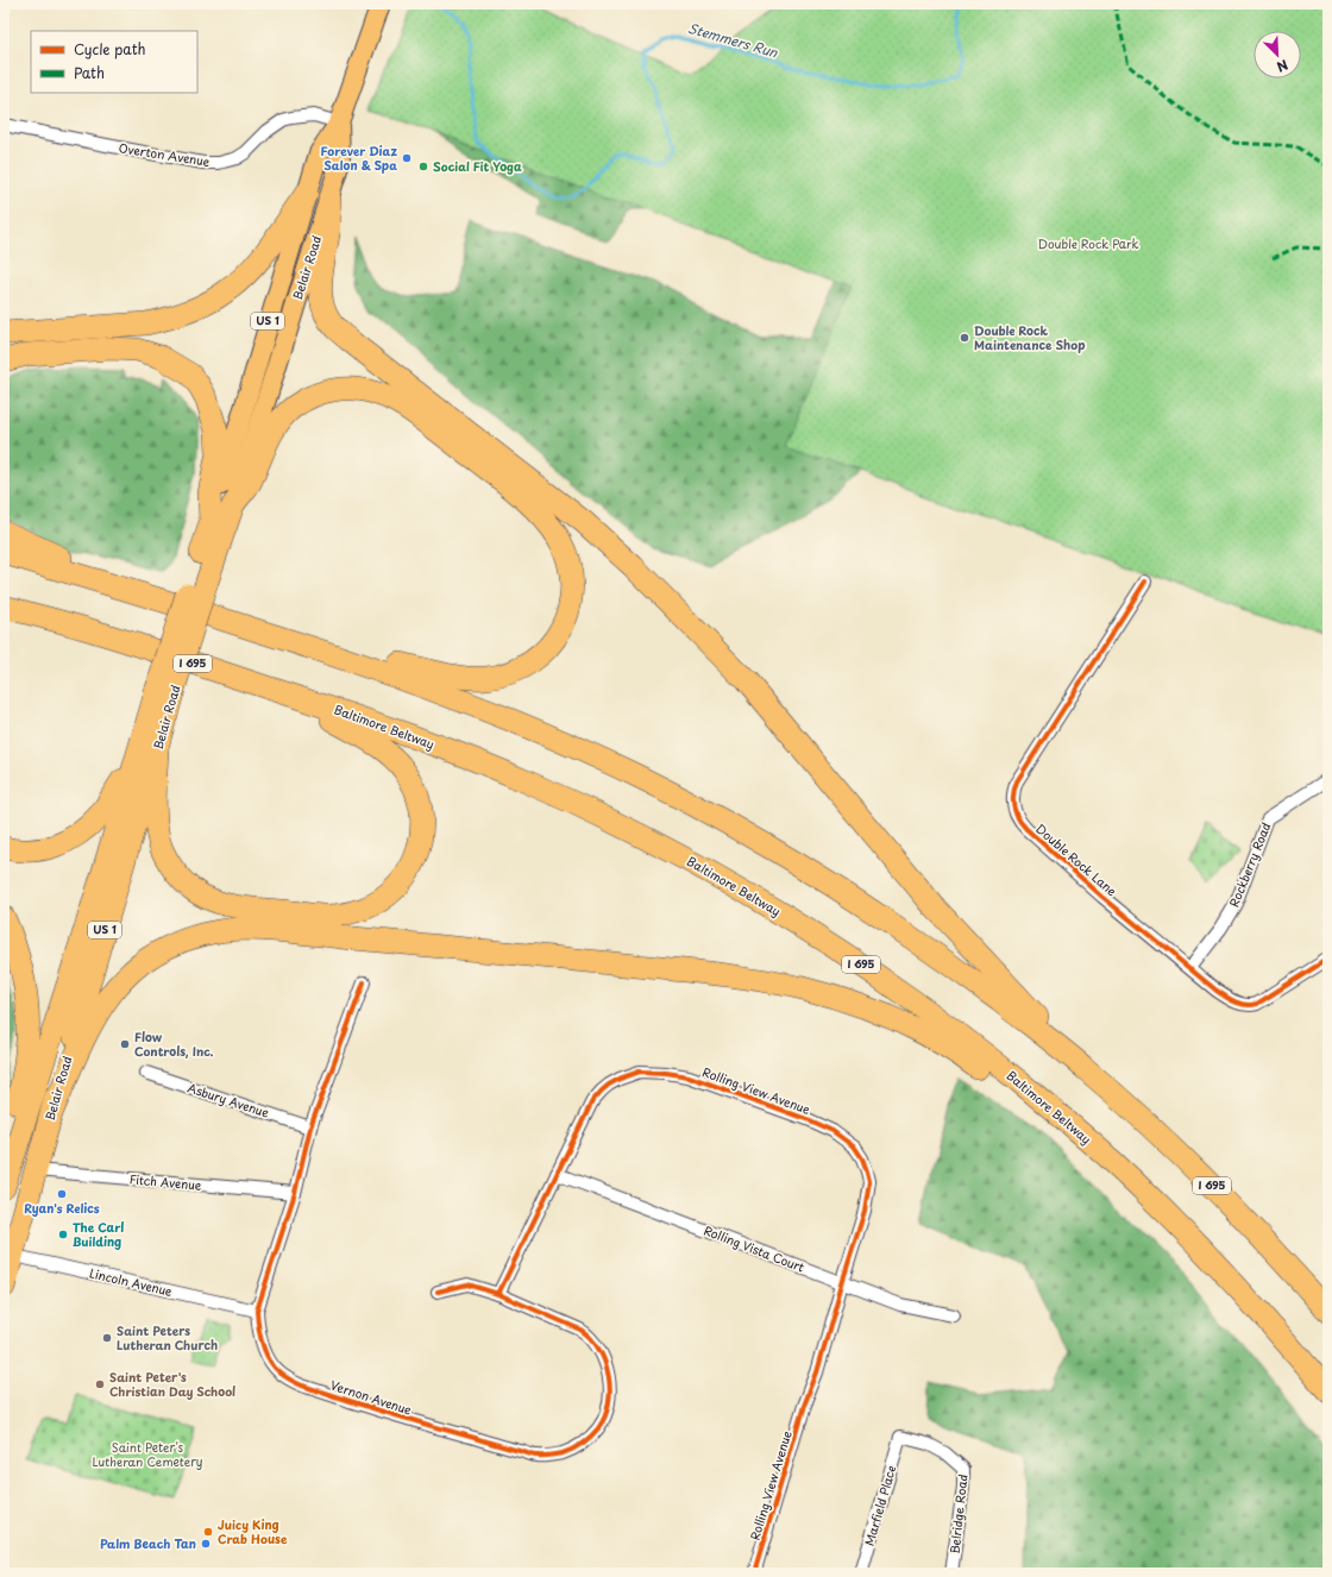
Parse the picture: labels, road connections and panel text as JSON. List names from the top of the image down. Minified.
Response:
{"streets":{"highway":["Belair Road","US 1","I 695","Baltimore Beltway"],"street":["Overton Avenue","Double Rock Lane","Rockberry Road","Rolling View Avenue","Asbury Avenue","Fitch Avenue","Rolling Vista Court","Lincoln Avenue","Vernon Avenue","Marfield Place","Belridge Road"]},"crossings":[["Overton Avenue","Belair Road"],["Belair Road","Fitch Avenue"],["Belair Road","Lincoln Avenue"],["Double Rock Lane","Rockberry Road"],["Rolling View Avenue","Rolling Vista Court"],["Rolling View Avenue","Vernon Avenue"],["Asbury Avenue","Vernon Avenue"],["Fitch Avenue","Vernon Avenue"],["Lincoln Avenue","Vernon Avenue"],["Marfield Place","Belridge Road"]],"water":["Stemmers Run"],"parks":["Double Rock Park","Saint Peter's Lutheran Cemetery"],"places":["Forever Diaz Salon & Spa","Social Fit Yoga","Double Rock Maintenance Shop","Flow Controls, Inc.","Ryan's Relics","The Carl Building","Saint Peters Lutheran Church","Saint Peter's Christian Day School","Juicy King Crab House","Palm Beach Tan"],"legend":["Cycle path","Path"],"north":"bottom right"}
